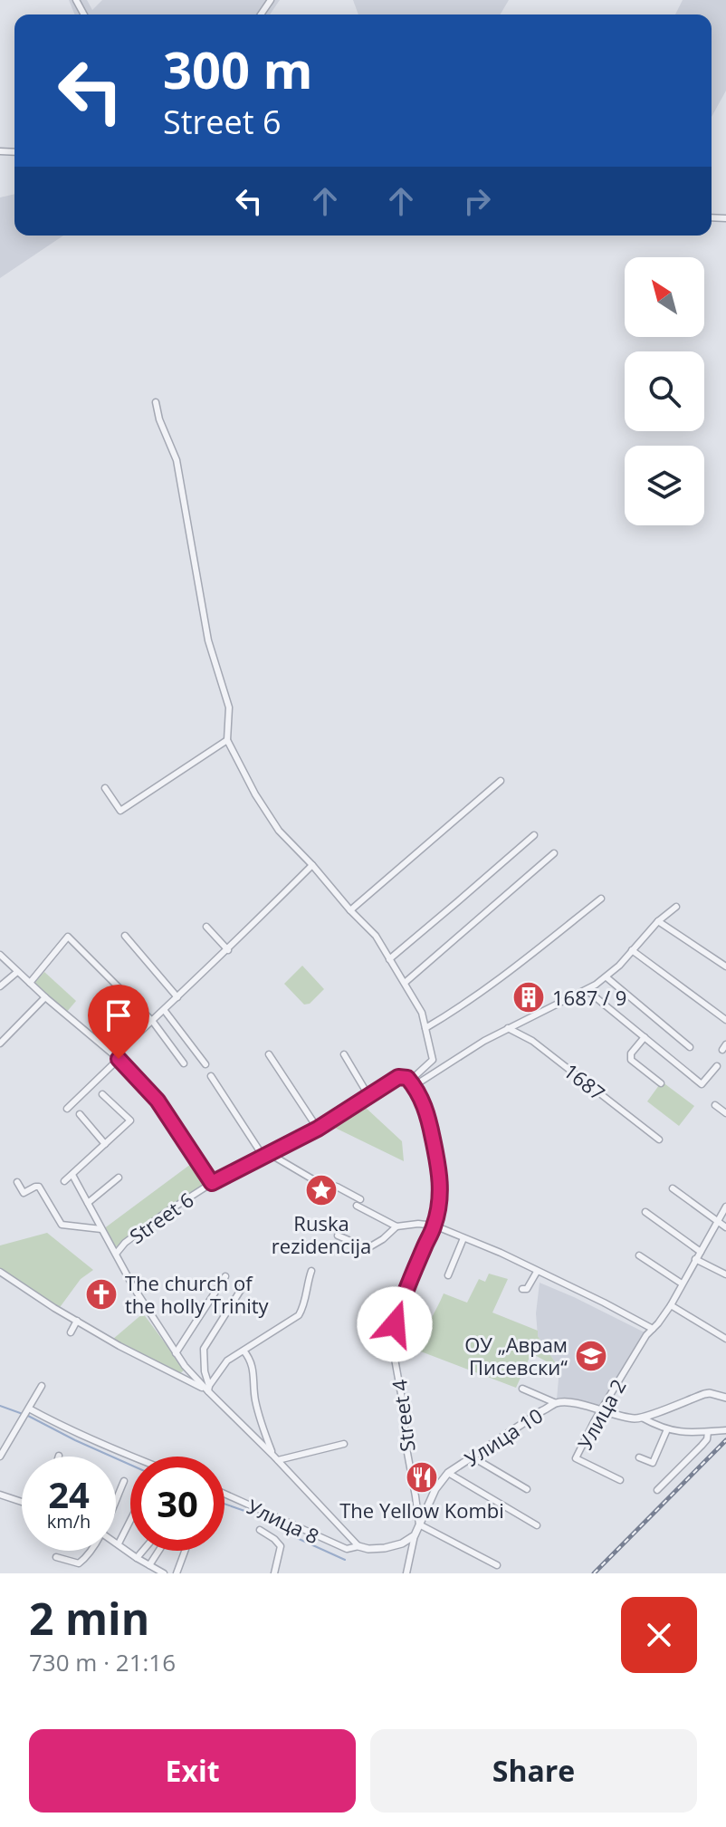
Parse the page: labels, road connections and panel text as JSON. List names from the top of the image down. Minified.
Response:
{"streets":{"street":["1687","Street 6","Улица 2","Street 4","Улица 10","Улица 8"]},"crossings":[["Street 6","Street 4"],["Street 6","Улица 8"],["Улица 2","Улица 10"],["Street 4","Улица 10"]],"places":{"building":["1687 / 9"],"place":["Ruska rezidencija"],"church":["Тhe church of the holly Trinity"],"school or university":["ОУ „Аврам Писевски“"],"restaurant":["The Yellow Kombi"]},"north":"top left","page":{"turn":["300 m","Street 6"],"speed":"24 km/h","limit":"30","heading":["2 min","730 m · 21:16"],"buttons":["Exit","Share"]}}
